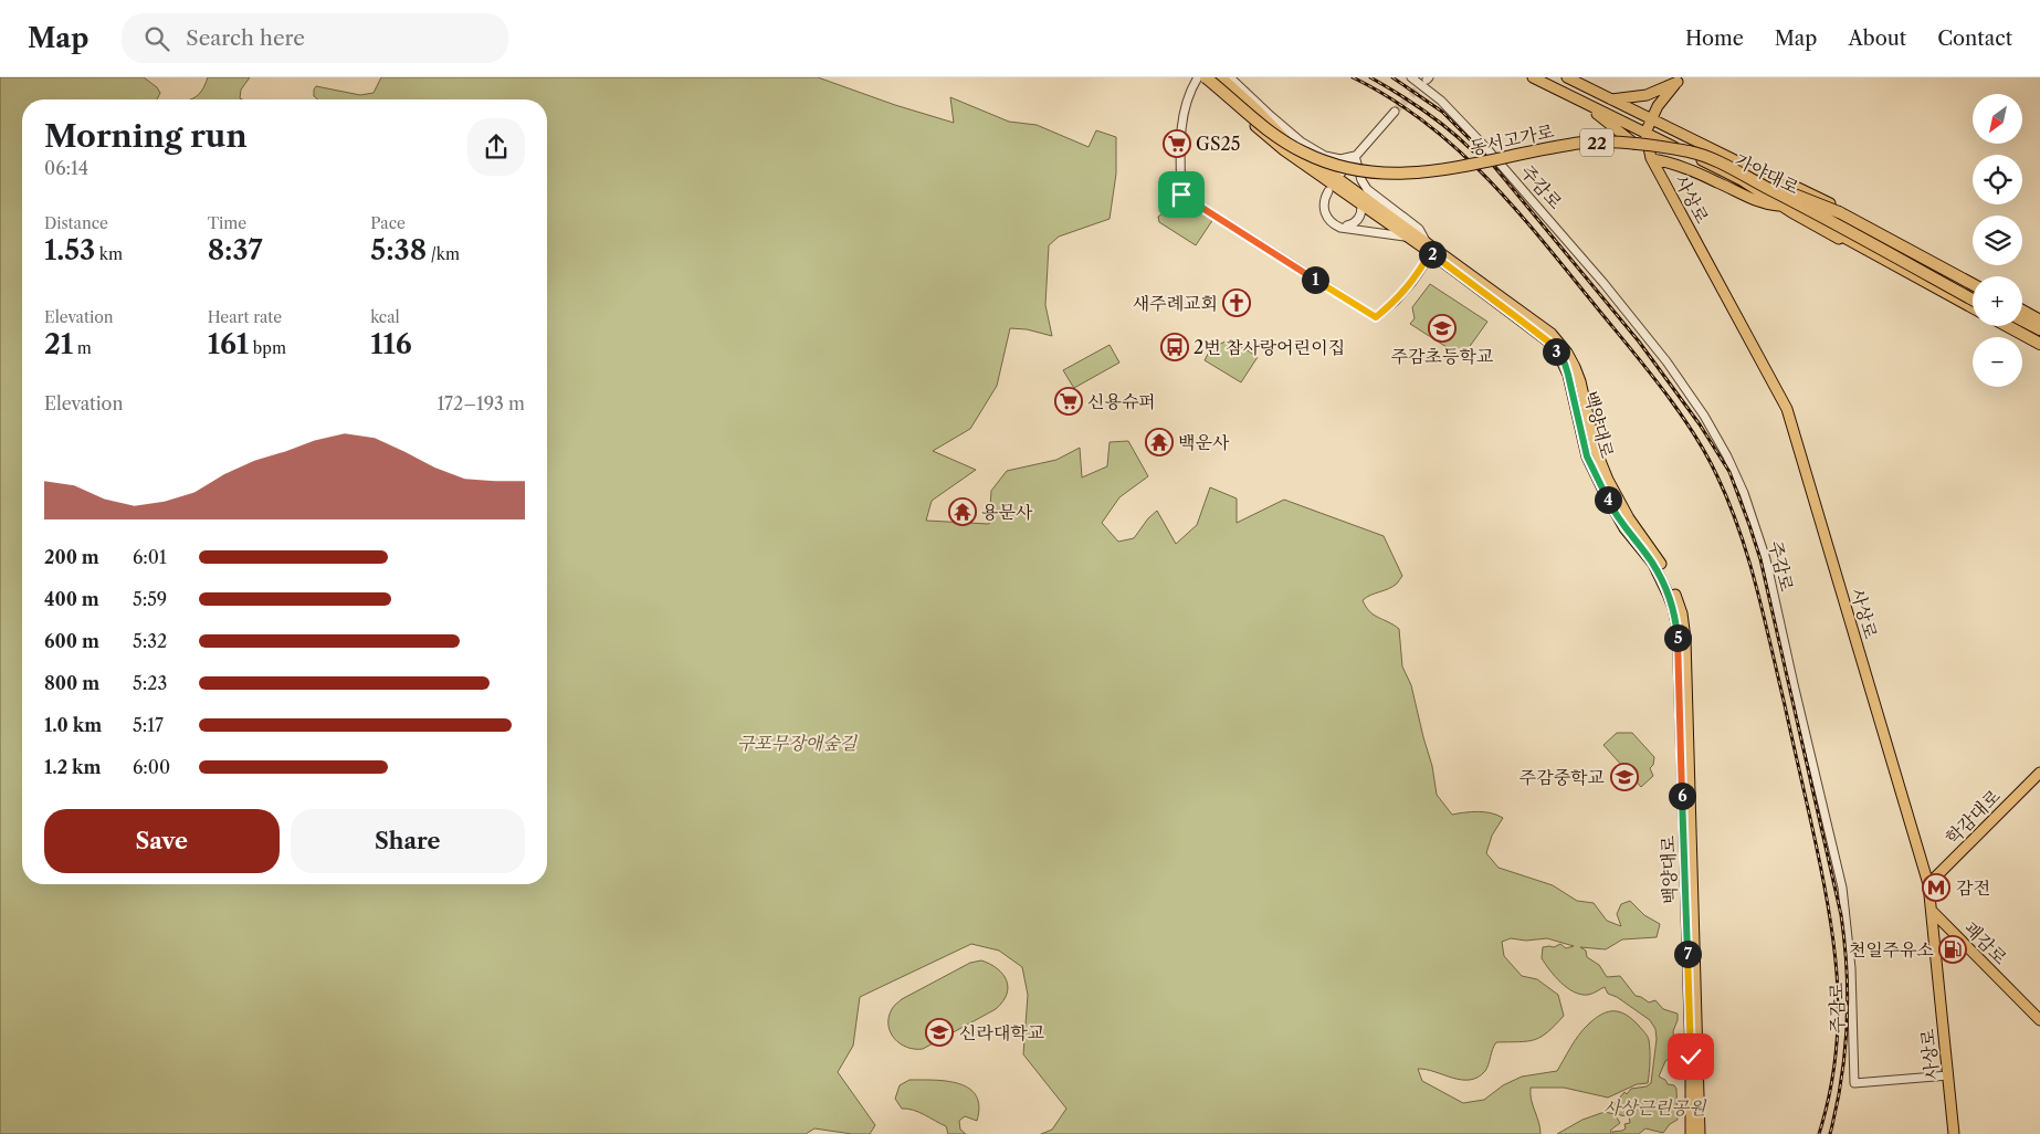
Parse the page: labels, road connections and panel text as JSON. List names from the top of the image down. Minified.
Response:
{"streets":{"highway":["동서고가로","22"],"main road":["가야대로","사상로","백양대로","학감대로","괘감로"],"street":["주감로"]},"crossings":[["동서고가로","백양대로"],["가야대로","사상로"],["주감로","사상로"],["사상로","학감대로"],["사상로","괘감로"]],"parks":["구포무장애숲길","사상근린공원"],"places":{"supermarket":["GS25","신용슈퍼"],"church":["새주례교회"],"school or university":["주감초등학교","주감중학교","신라대학교"],"bus stop":["2번 참사랑어린이집"],"temple":["백운사","용문사"],"metro station":["감전"],"fuel station":["천일주유소"]},"north":"bottom left","page":{"header":"Map","search":"Search here","nav":["Home","Map","About","Contact"],"map_buttons":["+","−"],"heading":["Morning run","06:14"],"stats":[["Distance","1.53 km"],["Time","8:37"],["Pace","5:38 /km"],["Elevation","21 m"],["Heart rate","161 bpm"],["kcal","116"]],"pins":["2","1","3","4","5","6","7"],"chart":["Elevation","172–193 m"],"list":[{"name":"200 m","note":"6:01"},{"name":"400 m","note":"5:59"},{"name":"600 m","note":"5:32"},{"name":"800 m","note":"5:23"},{"name":"1.0 km","note":"5:17"},{"name":"1.2 km","note":"6:00"}],"buttons":["Save","Share"]}}
